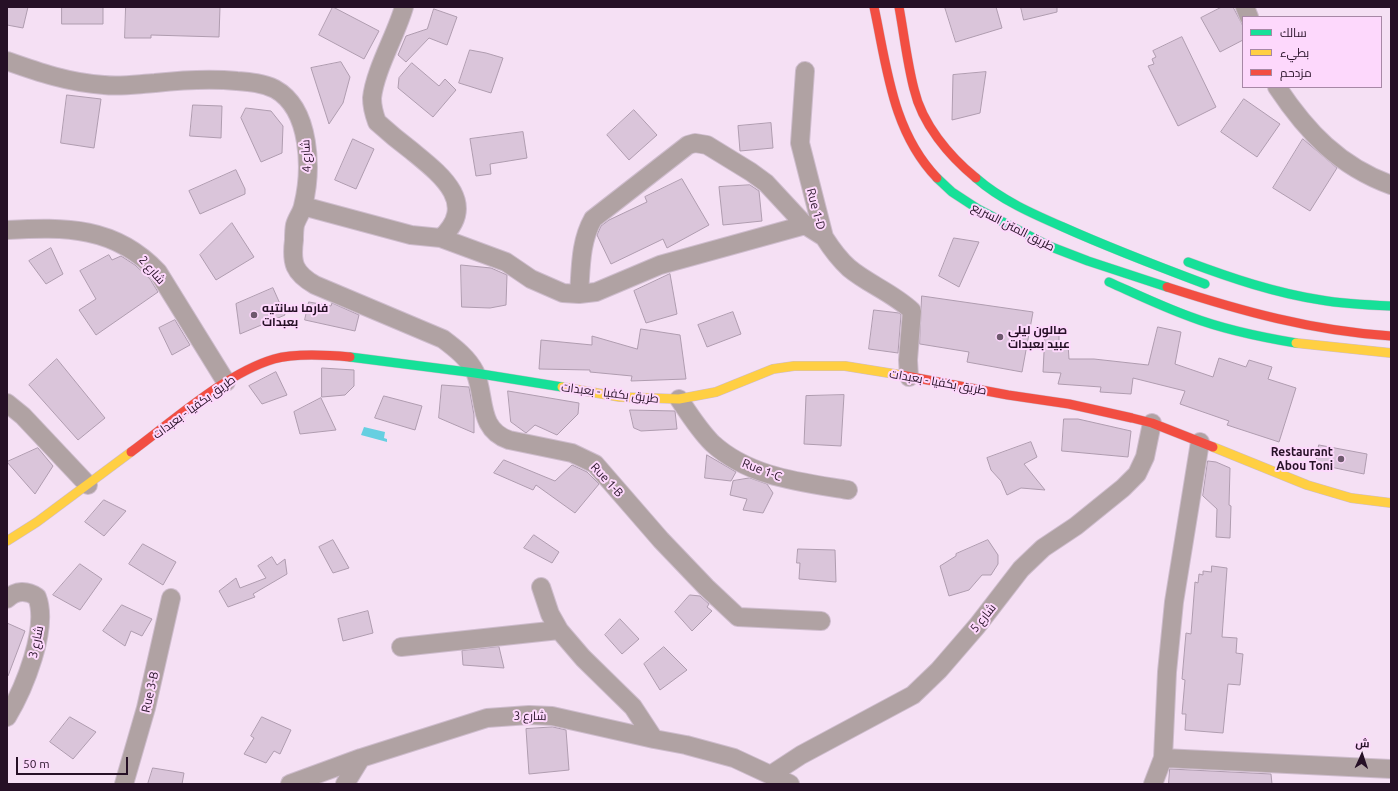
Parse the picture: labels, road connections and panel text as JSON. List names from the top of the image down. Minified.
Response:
{"streets":{"main road":["طريق المتن السريع","طريق بكفيا - بعبدات"],"street":["شارع 4","Rue 1-D","شارع 2","Rue 1-C","Rue 1-B","شارع 5","شارع 3","Rue 3-B"]},"crossings":[["شارع 4","طريق بكفيا - بعبدات"],["شارع 4","Rue 1-B"],["Rue 1-D","طريق بكفيا - بعبدات"],["شارع 2","طريق بكفيا - بعبدات"],["طريق بكفيا - بعبدات","Rue 1-C"],["طريق بكفيا - بعبدات","Rue 1-B"],["طريق بكفيا - بعبدات","شارع 5"],["شارع 5","شارع 3"]],"places":["فارما سانتيه بعبدات","صالون ليلى عبيد بعبدات","Restaurant Abou Toni"],"legend":["سالك","بطيء","مزدحم"],"scale_bar":"50 m","north":"top"}
